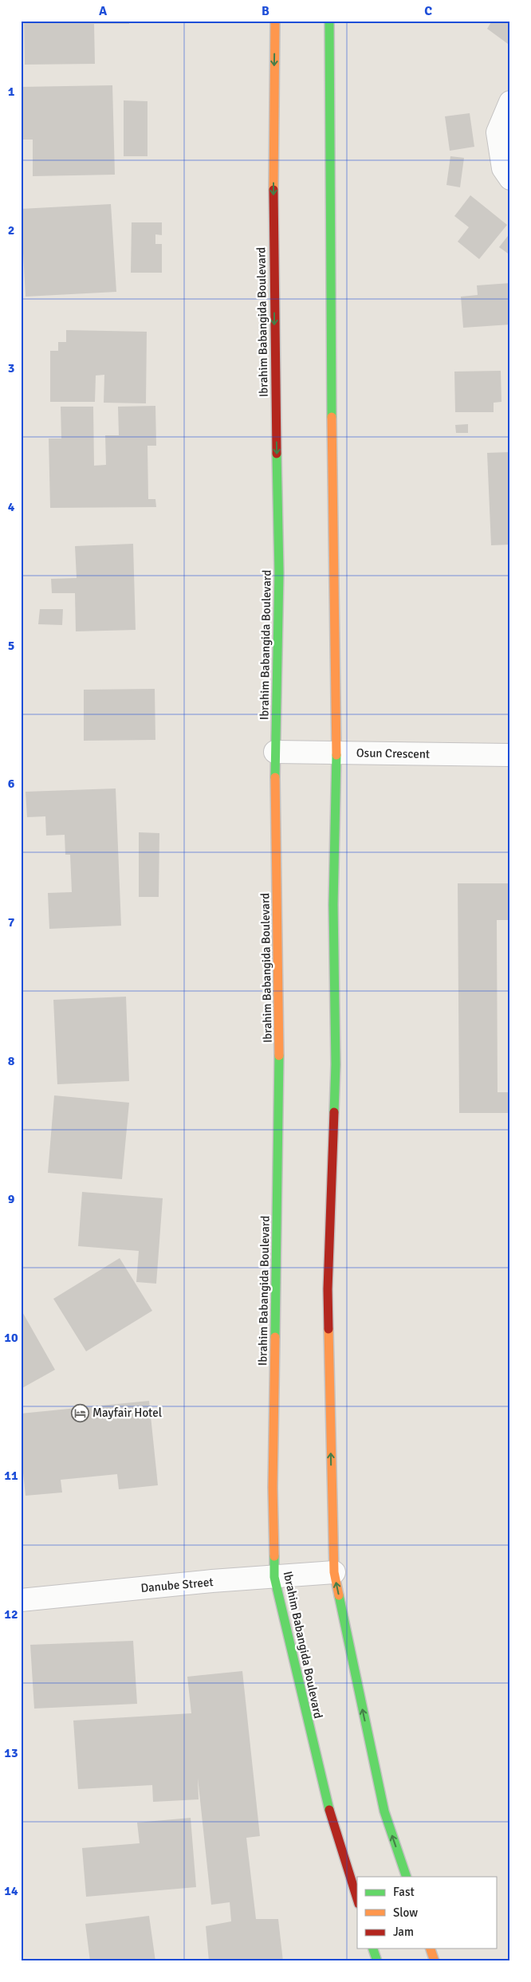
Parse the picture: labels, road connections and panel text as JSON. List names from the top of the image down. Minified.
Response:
{"streets":{"street":["Ibrahim Babangida Boulevard","Osun Crescent","Danube Street"]},"crossings":[["Ibrahim Babangida Boulevard","Osun Crescent"],["Ibrahim Babangida Boulevard","Danube Street"]],"places":{"hotel":["Mayfair Hotel"]},"legend":["Fast","Slow","Jam"],"grid":{"columns":["A","B","C"],"rows":["1","2","3","4","5","6","7","8","9","10","11","12","13","14"]}}
